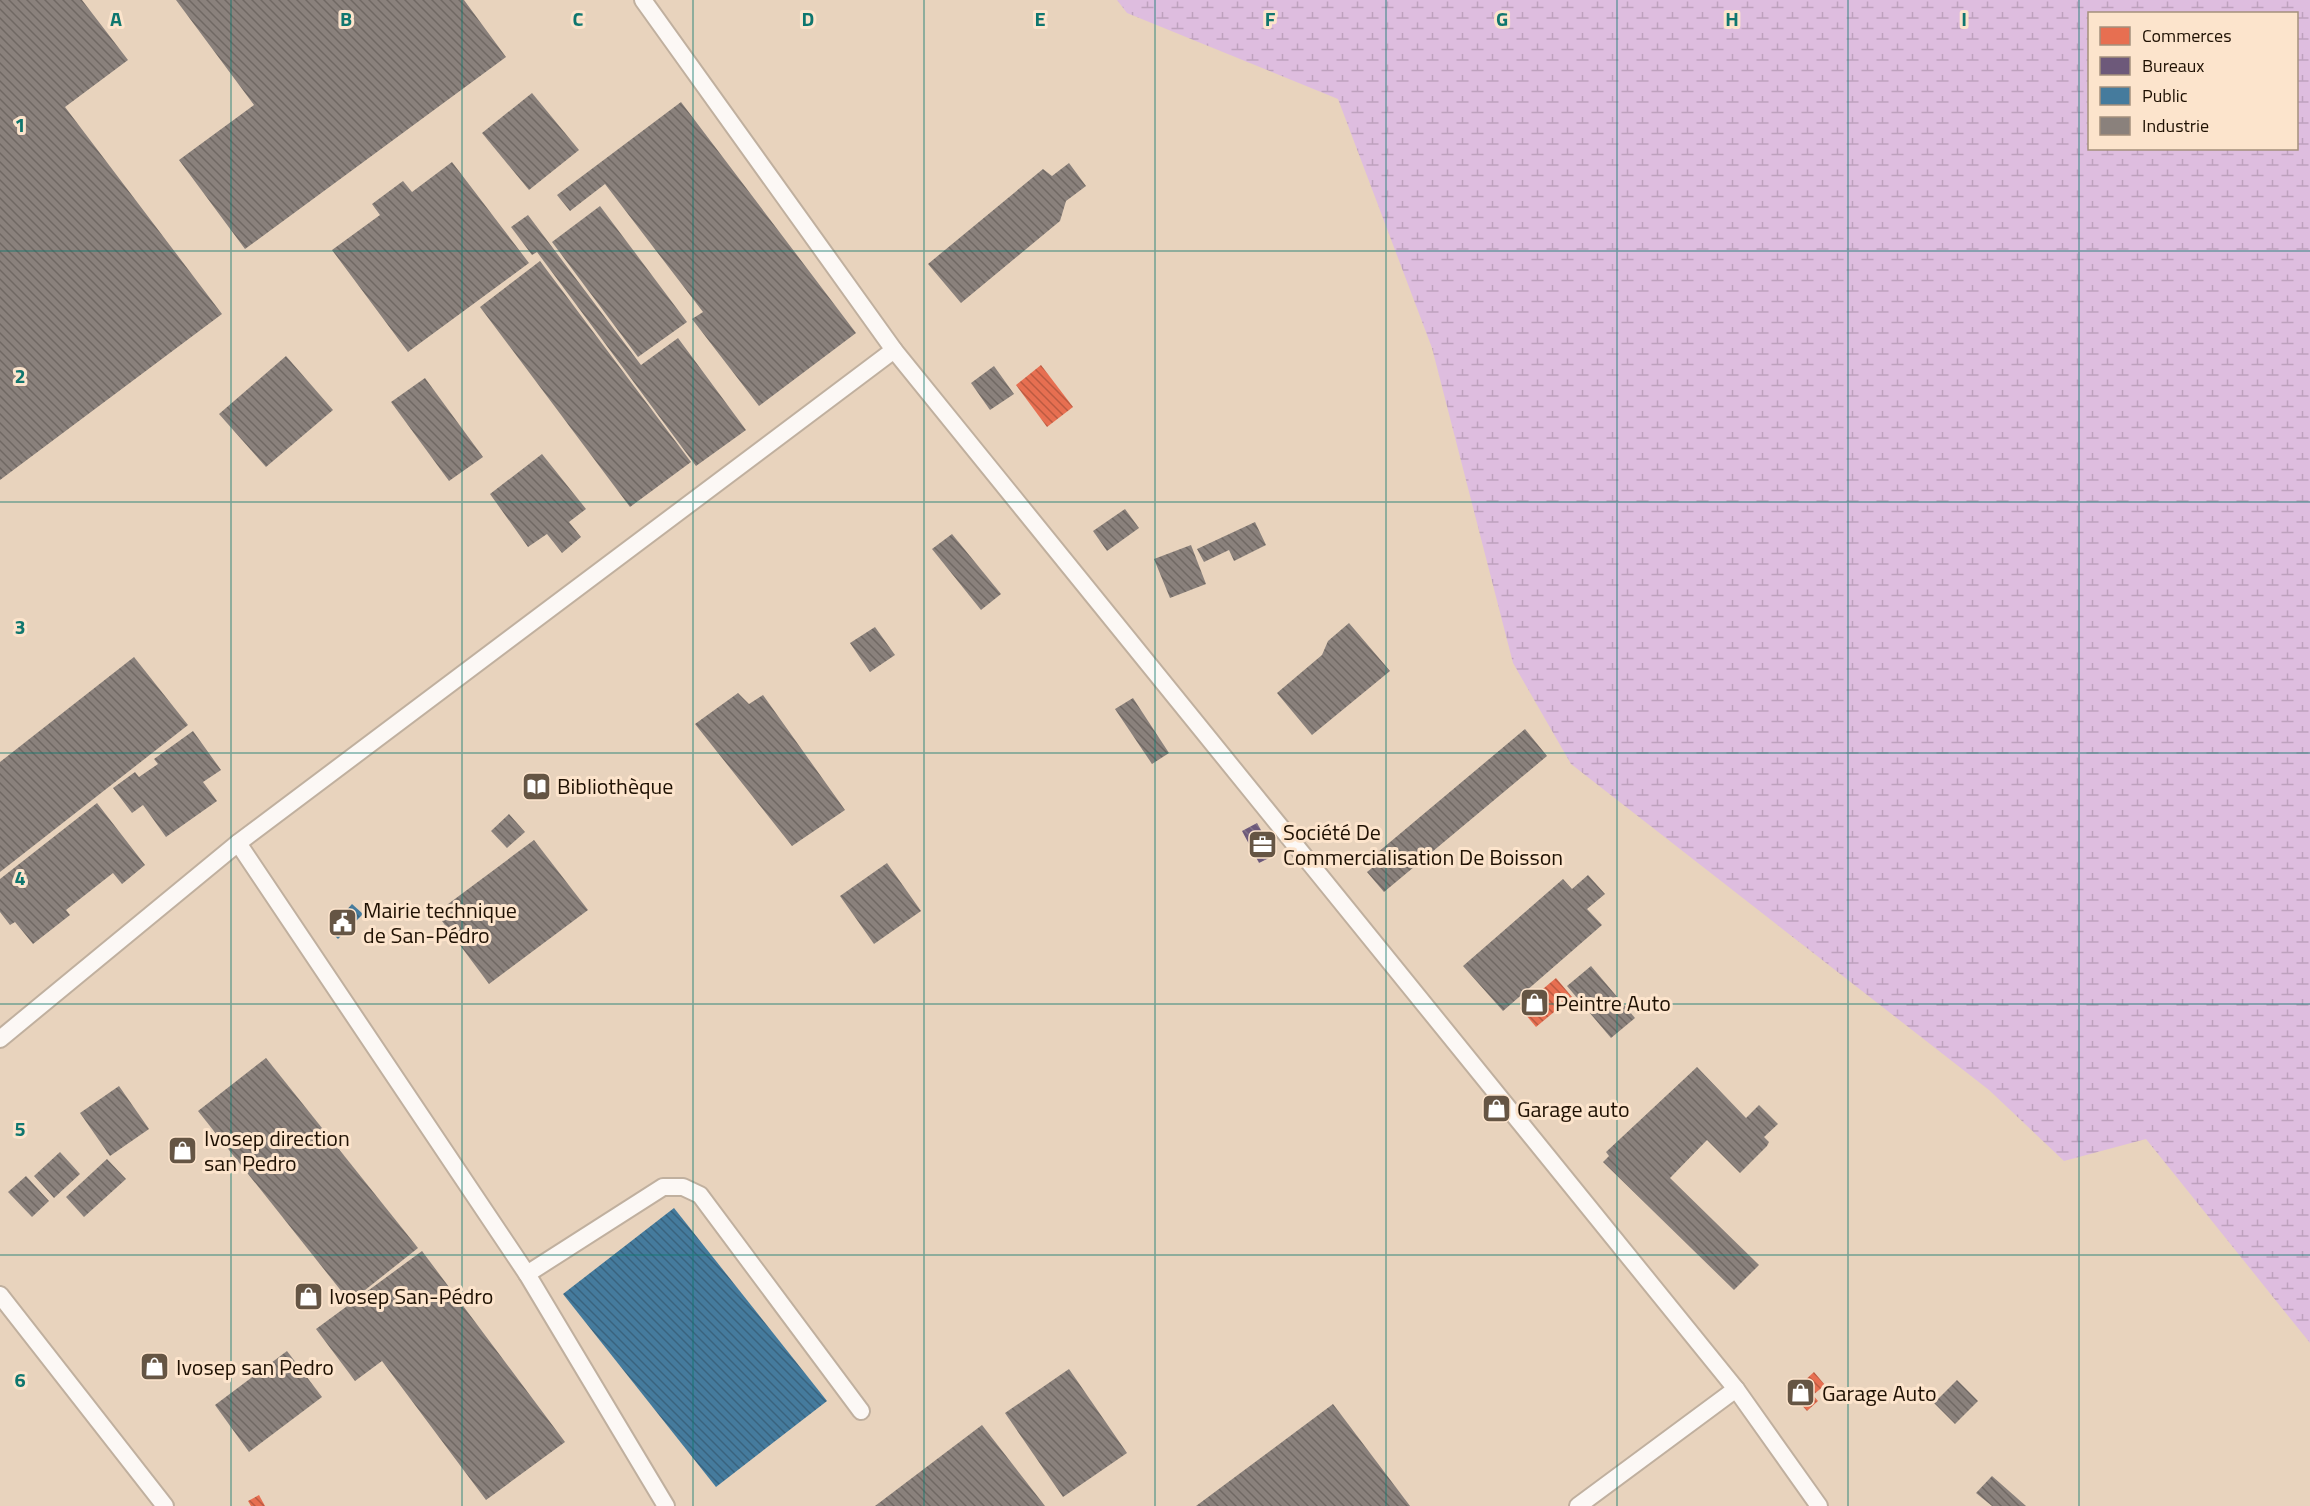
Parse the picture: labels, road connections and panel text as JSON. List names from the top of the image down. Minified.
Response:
{"places":{"library":["Bibliothèque"],"office":["Société De Commercialisation De Boisson"],"public building":["Mairie technique de San-Pédro"],"shop":["Peintre Auto","Garage auto","Ivosep direction san Pedro","Ivosep San-Pédro","Ivosep san Pedro","Garage Auto"]},"legend":["Commerces","Bureaux","Public","Industrie"],"grid":{"columns":["A","B","C","D","E","F","G","H","I"],"rows":["1","2","3","4","5","6"]}}
